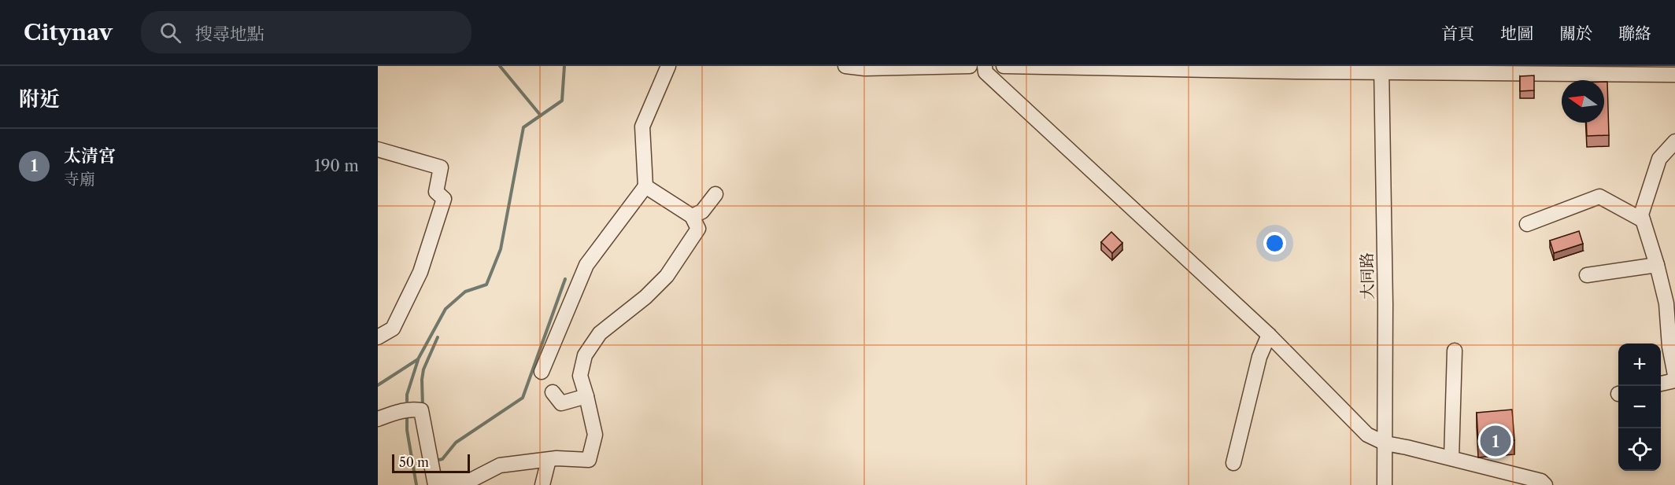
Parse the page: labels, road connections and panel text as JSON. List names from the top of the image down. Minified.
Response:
{"streets":{"street":["大同路"]},"scale_bar":"50 m","north":"left","page":{"header":"Citynav","search":"搜尋地點","nav":["首頁","地圖","關於","聯絡"],"heading":"附近","list":[{"mark":"1","name":"太清宮","note":"寺廟","value":"190 m"}],"map_buttons":["+","−"],"pins":"1","scale":"50 m"}}
